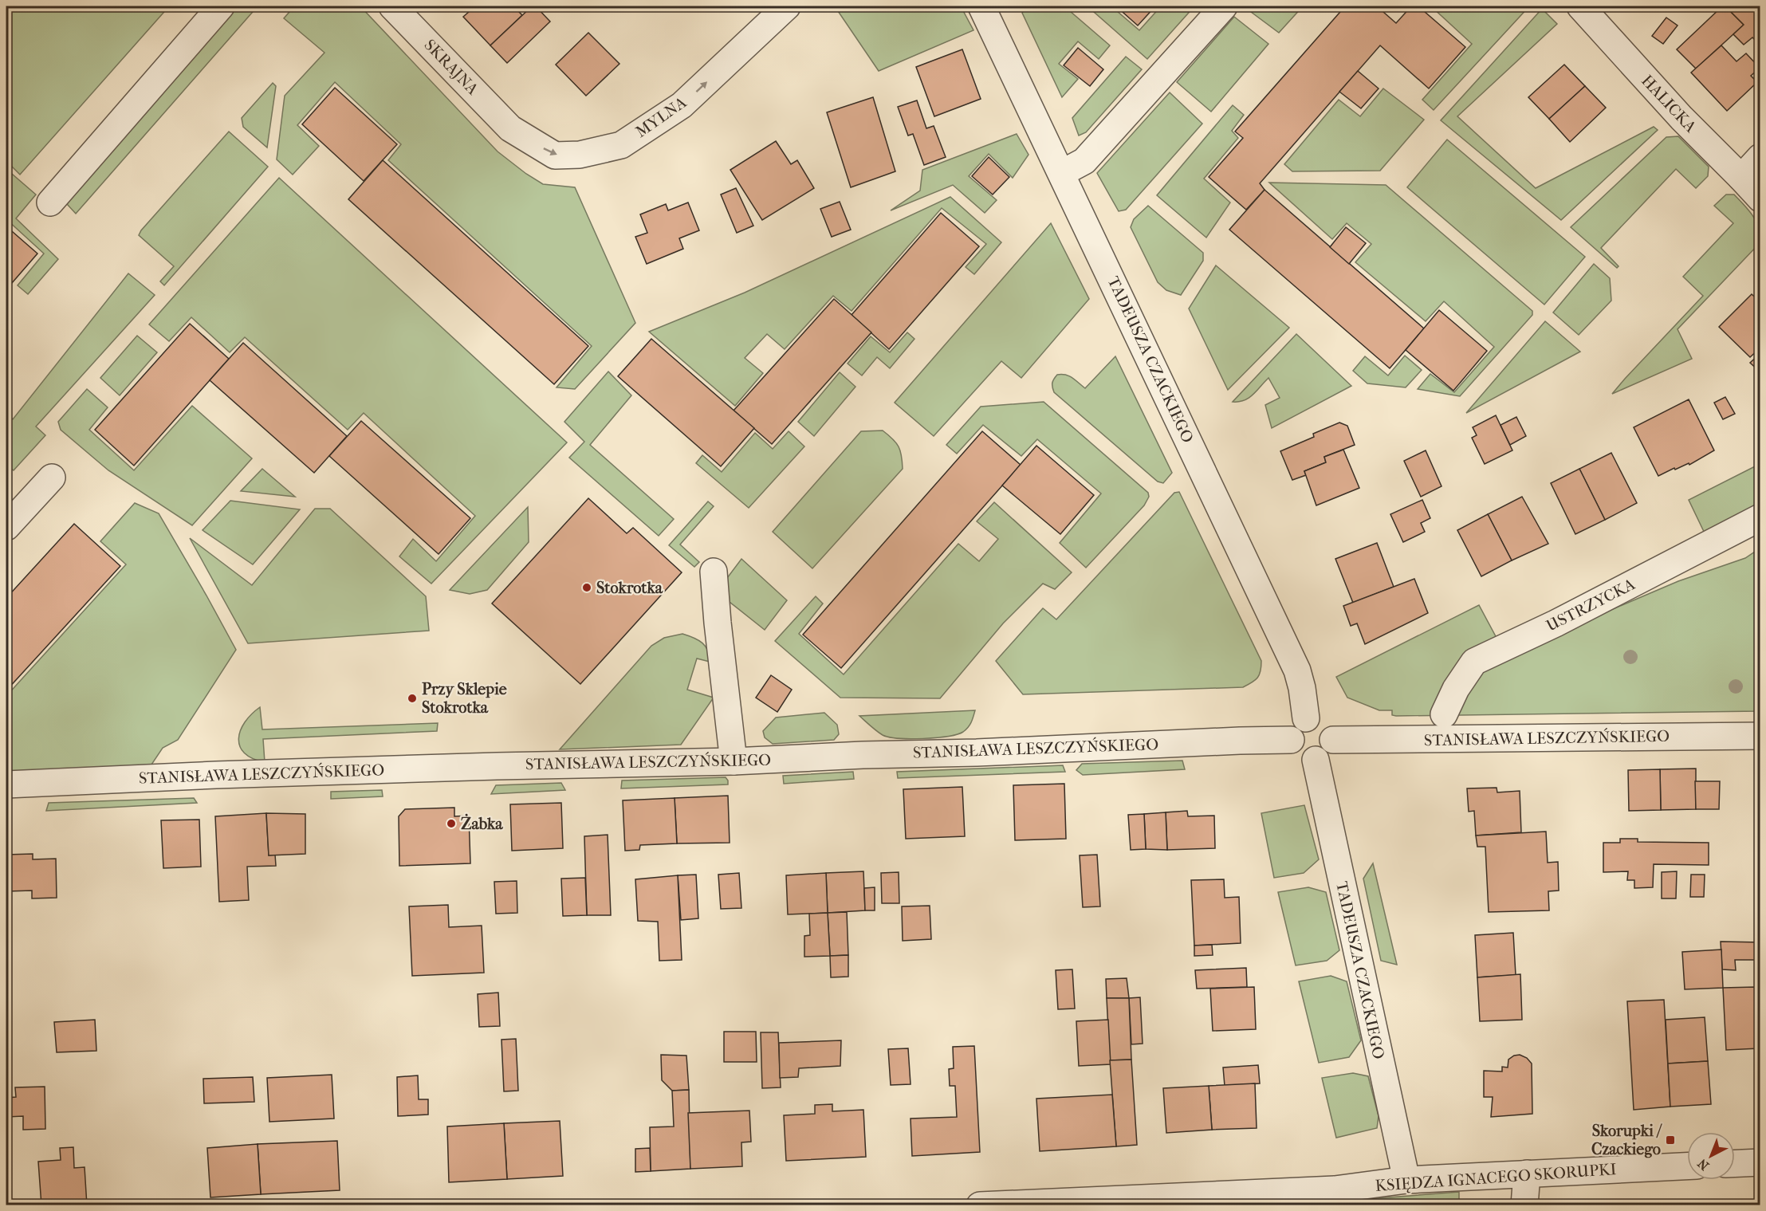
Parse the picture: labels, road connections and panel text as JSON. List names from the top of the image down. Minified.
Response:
{"streets":{"street":["SKRAJNA","HALICKA","MYLNA","TADEUSZA CZACKIEGO","USTRZYCKA","STANISŁAWA LESZCZYŃSKIEGO","KSIĘDZA IGNACEGO SKORUPKI"]},"crossings":[["SKRAJNA","MYLNA"],["TADEUSZA CZACKIEGO","STANISŁAWA LESZCZYŃSKIEGO"],["TADEUSZA CZACKIEGO","KSIĘDZA IGNACEGO SKORUPKI"]],"one_way":["MYLNA"],"places":{"other":["Stokrotka","Przy Sklepie Stokrotka","Żabka"],"transit":["Skorupki / Czackiego"]},"north":"bottom left"}
